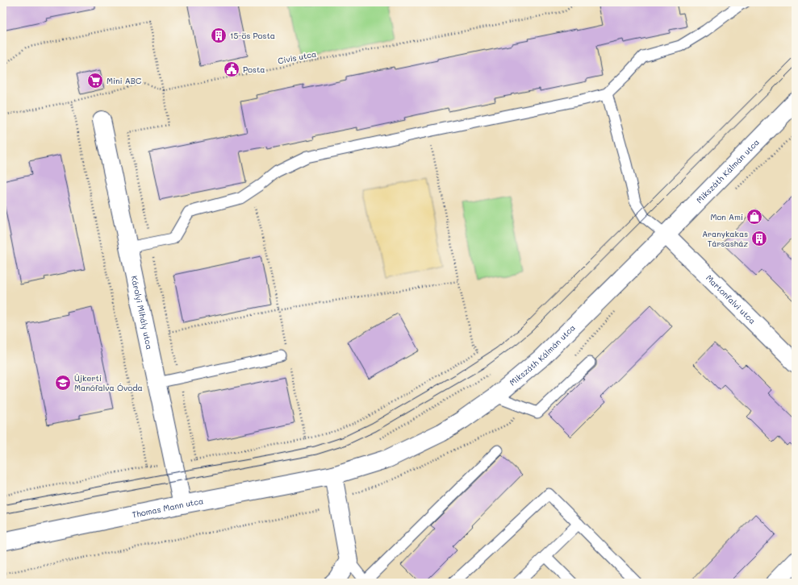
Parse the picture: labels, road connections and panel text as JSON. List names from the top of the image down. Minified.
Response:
{"streets":{"street":["Mikszáth Kálmán utca","Martonfalvi utca","Károlyi Mihály utca","Thomas Mann utca"],"path":["Cívis utca"]},"crossings":[["Mikszáth Kálmán utca","Martonfalvi utca"],["Mikszáth Kálmán utca","Thomas Mann utca"],["Károlyi Mihály utca","Thomas Mann utca"]],"places":{"building":["15-ös Posta","Aranykakas Társasház"],"public building":["Posta"],"supermarket":["Mini ABC"],"shop":["Mon Ami"],"school or university":["Újkerti Manófalva Óvoda"]}}
